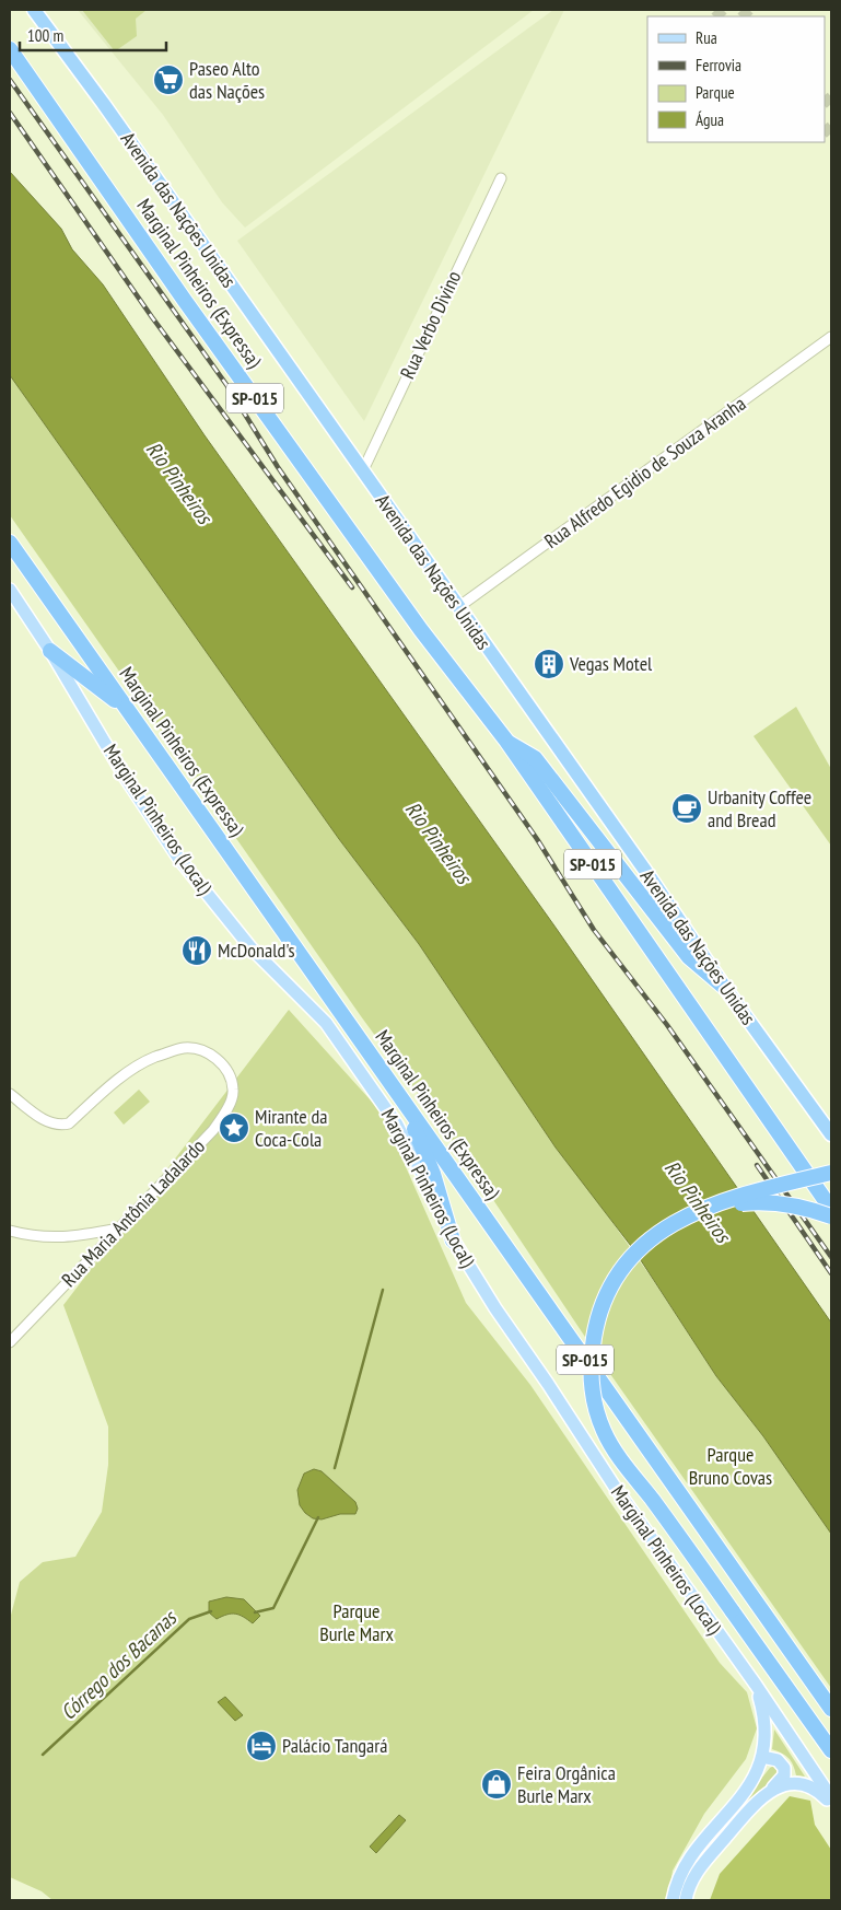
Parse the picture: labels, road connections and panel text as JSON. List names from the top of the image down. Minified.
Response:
{"streets":{"highway":["Avenida das Nações Unidas","Marginal Pinheiros (Expressa)","SP-015"],"main road":["Marginal Pinheiros (Local)"],"street":["Rua Verbo Divino","Rua Alfredo Egidio de Souza Aranha","Rua Maria Antônia Ladalardo"]},"crossings":[["Avenida das Nações Unidas","Rua Verbo Divino"],["Avenida das Nações Unidas","Rua Alfredo Egidio de Souza Aranha"]],"water":["Rio Pinheiros","Córrego dos Bacanas"],"parks":["Parque Bruno Covas","Parque Burle Marx"],"places":{"supermarket":["Paseo Alto das Nações"],"building":["Vegas Motel"],"cafe":["Urbanity Coffee and Bread"],"restaurant":["McDonald's"],"place":["Mirante da Coca-Cola"],"hotel":["Palácio Tangará"],"shop":["Feira Orgânica Burle Marx"]},"legend":["Rua","Ferrovia","Parque","Água"],"scale_bar":"100 m"}
